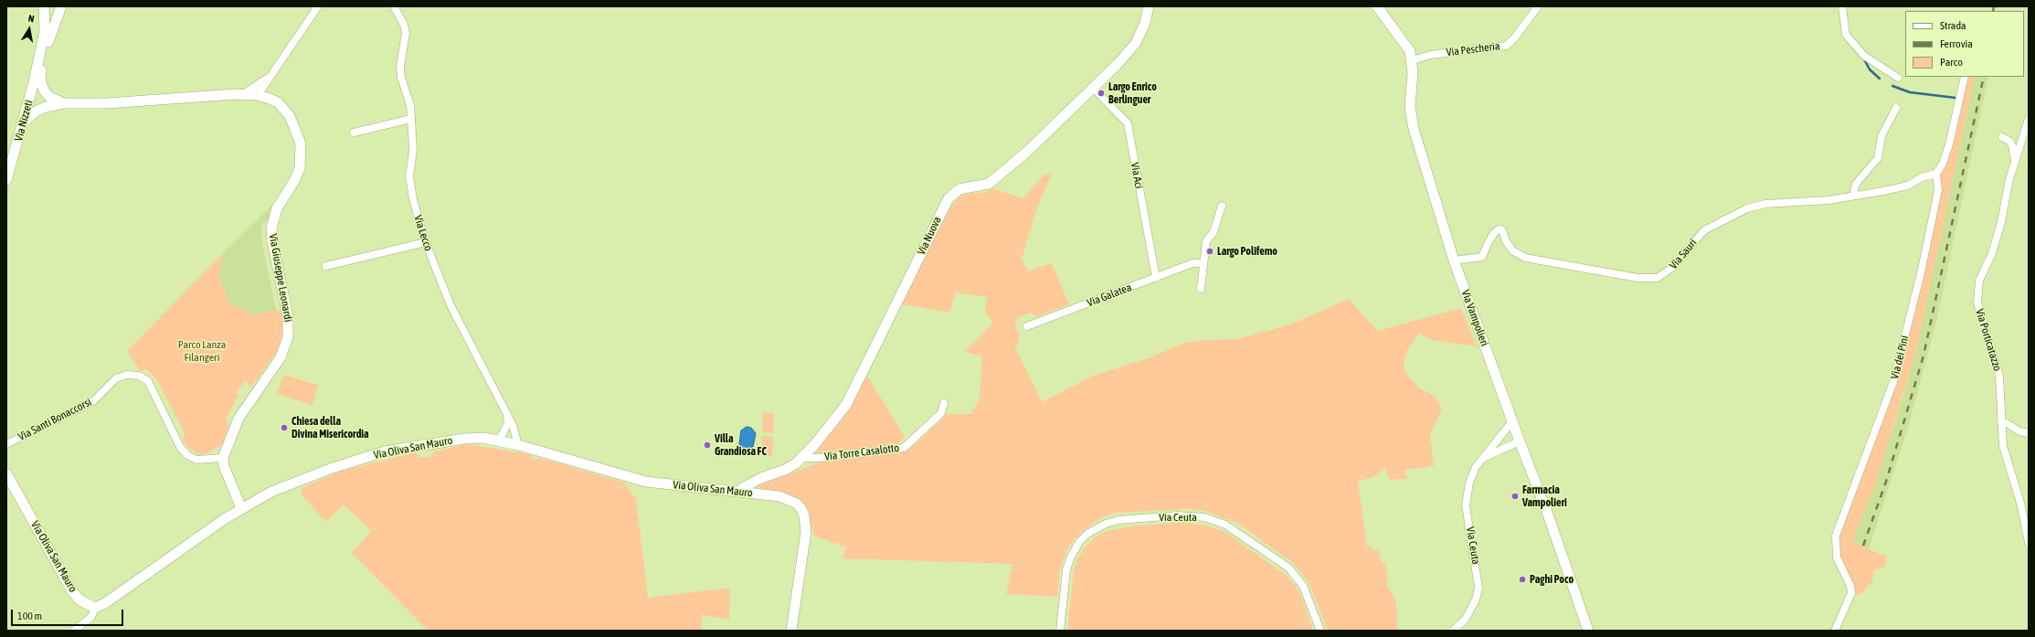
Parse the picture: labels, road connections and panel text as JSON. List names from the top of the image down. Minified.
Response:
{"streets":{"street":["Via Pescheria","Via Nizzeti","Via Aci","Via Lecco","Via Nuova","Via Sauri","Via Giuseppe Leonardi","Via Galatea","Via Vampolieri","Via Porticatazzo","Via dei Pini","Via Santi Bonaccorsi","Via Oliva San Mauro","Via Torre Casalotto","Via Ceuta"]},"crossings":[["Via Pescheria","Via Vampolieri"],["Via Aci","Via Nuova"],["Via Aci","Via Galatea"],["Via Lecco","Via Oliva San Mauro"],["Via Nuova","Via Oliva San Mauro"],["Via Nuova","Via Torre Casalotto"],["Via Sauri","Via Vampolieri"],["Via Sauri","Via dei Pini"],["Via Giuseppe Leonardi","Via Santi Bonaccorsi"],["Via Vampolieri","Via Ceuta"]],"parks":["Parco Lanza Filangeri"],"places":["Largo Enrico Berlinguer","Largo Polifemo","Chiesa della Divina Misericordia","Villa Grandiosa FC","Farmacia Vampolieri","Paghi Poco"],"legend":["Strada","Ferrovia","Parco"],"scale_bar":"100 m","north":"top"}
